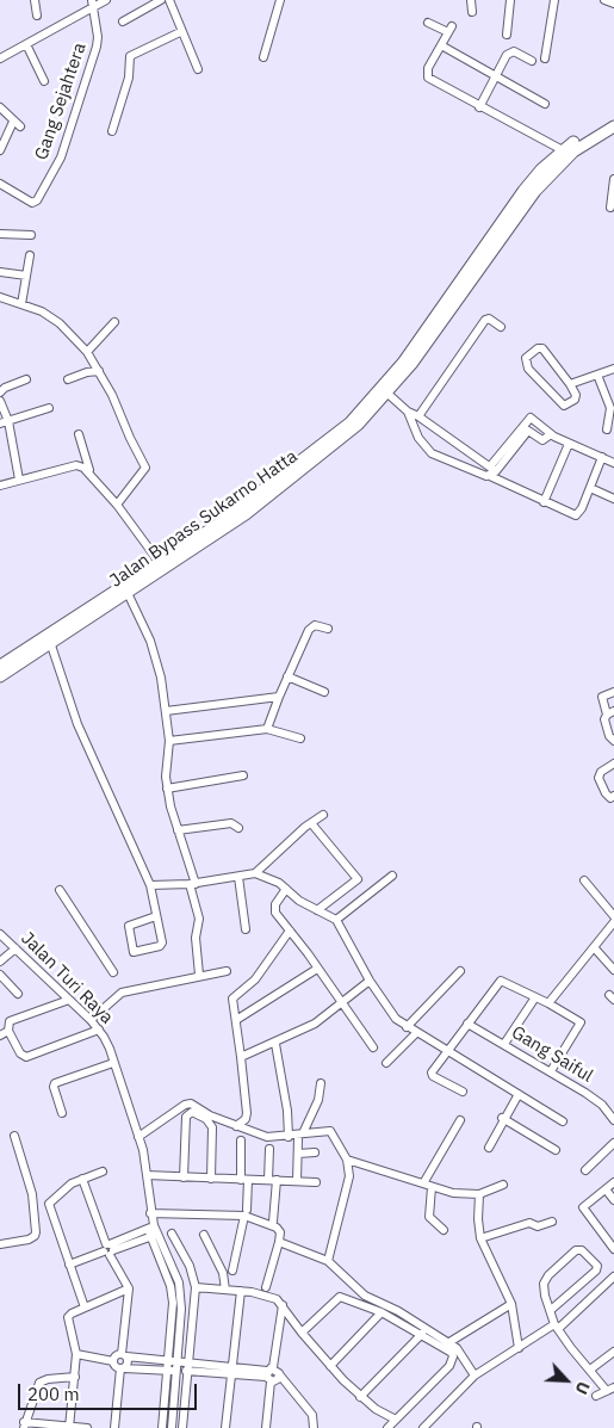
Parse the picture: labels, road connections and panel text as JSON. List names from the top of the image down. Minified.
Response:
{"streets":{"highway":["Jalan Bypass Sukarno Hatta"],"street":["Gang Sejahtera","Jalan Turi Raya","Gang Saiful"]},"scale_bar":"200 m","north":"bottom right"}
